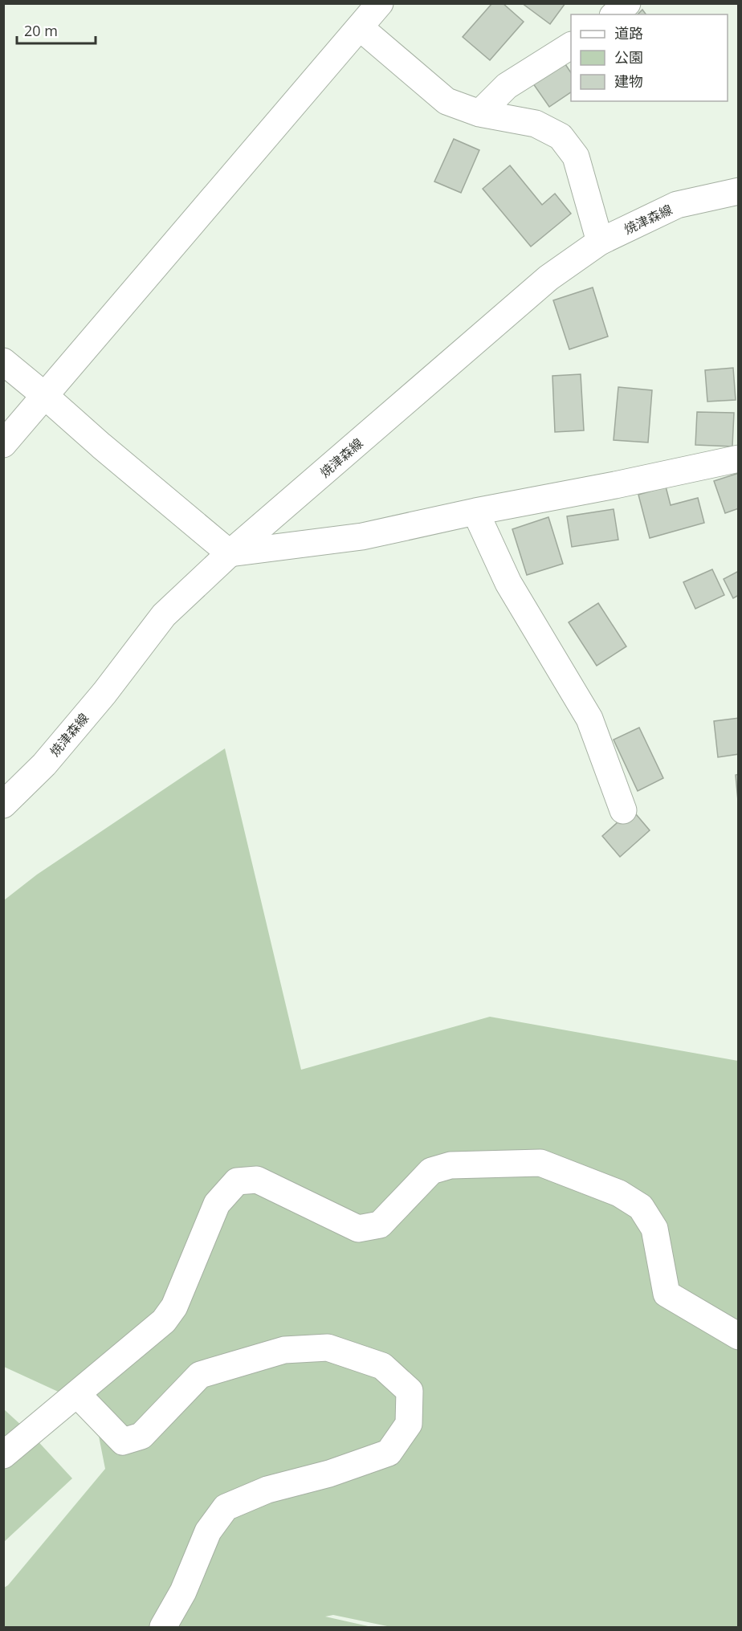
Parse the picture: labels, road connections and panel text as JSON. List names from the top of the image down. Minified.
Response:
{"streets":{"street":["焼津森線"]},"legend":["道路","公園","建物"],"scale_bar":"20 m"}
